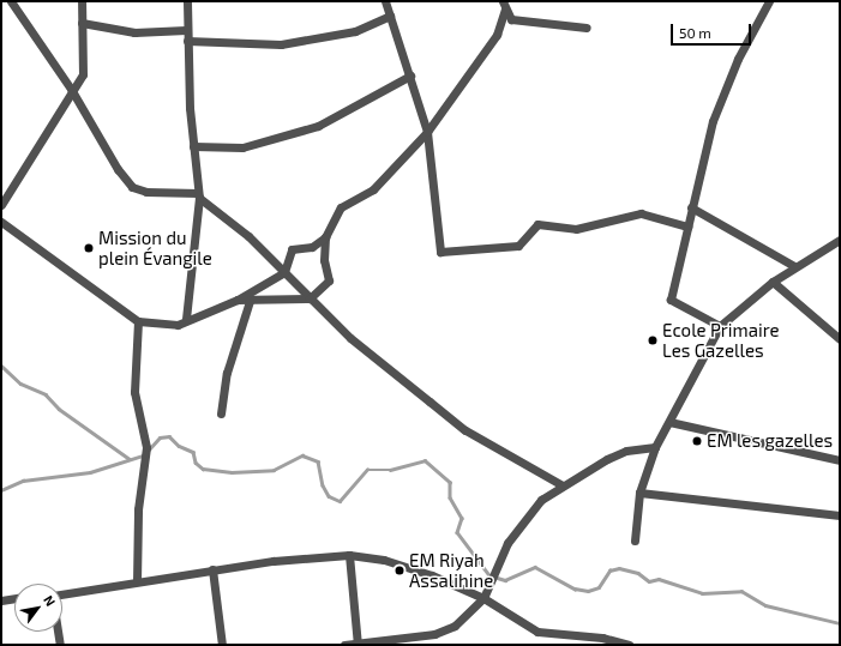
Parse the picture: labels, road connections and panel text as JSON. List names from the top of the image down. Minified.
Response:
{"places":["Mission du plein Évangile","Ecole Primaire Les Gazelles","EM les gazelles","EM Riyah Assalihine"],"scale_bar":"50 m","north":"top right"}
